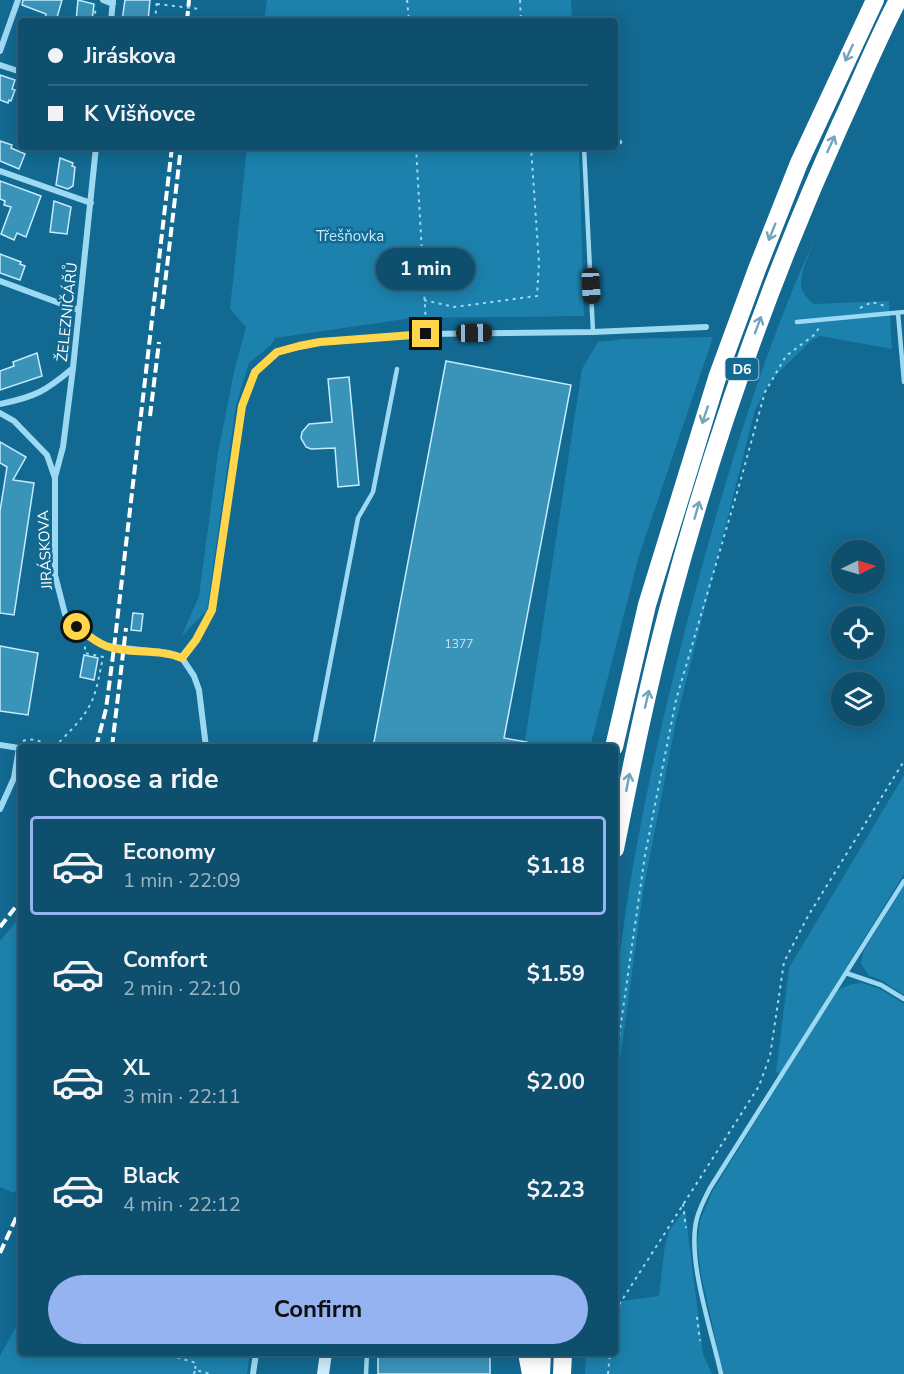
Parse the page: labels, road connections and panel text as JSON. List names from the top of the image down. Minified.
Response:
{"streets":{"highway":["D6"],"street":["ŽELEZNIČÁŘŮ","JIRÁSKOVA"]},"crossings":[["ŽELEZNIČÁŘŮ","JIRÁSKOVA"]],"parks":["Třešňovka"],"house_numbers":["1377"],"north":"right","page":{"banner":["Jiráskova","K Višňovce"],"bubble":"1 min","heading":"Choose a ride","list":[{"name":"Economy","note":"1 min · 22:09","value":"$1.18"},{"name":"Comfort","note":"2 min · 22:10","value":"$1.59"},{"name":"XL","note":"3 min · 22:11","value":"$2.00"},{"name":"Black","note":"4 min · 22:12","value":"$2.23"}],"buttons":"Confirm"}}
